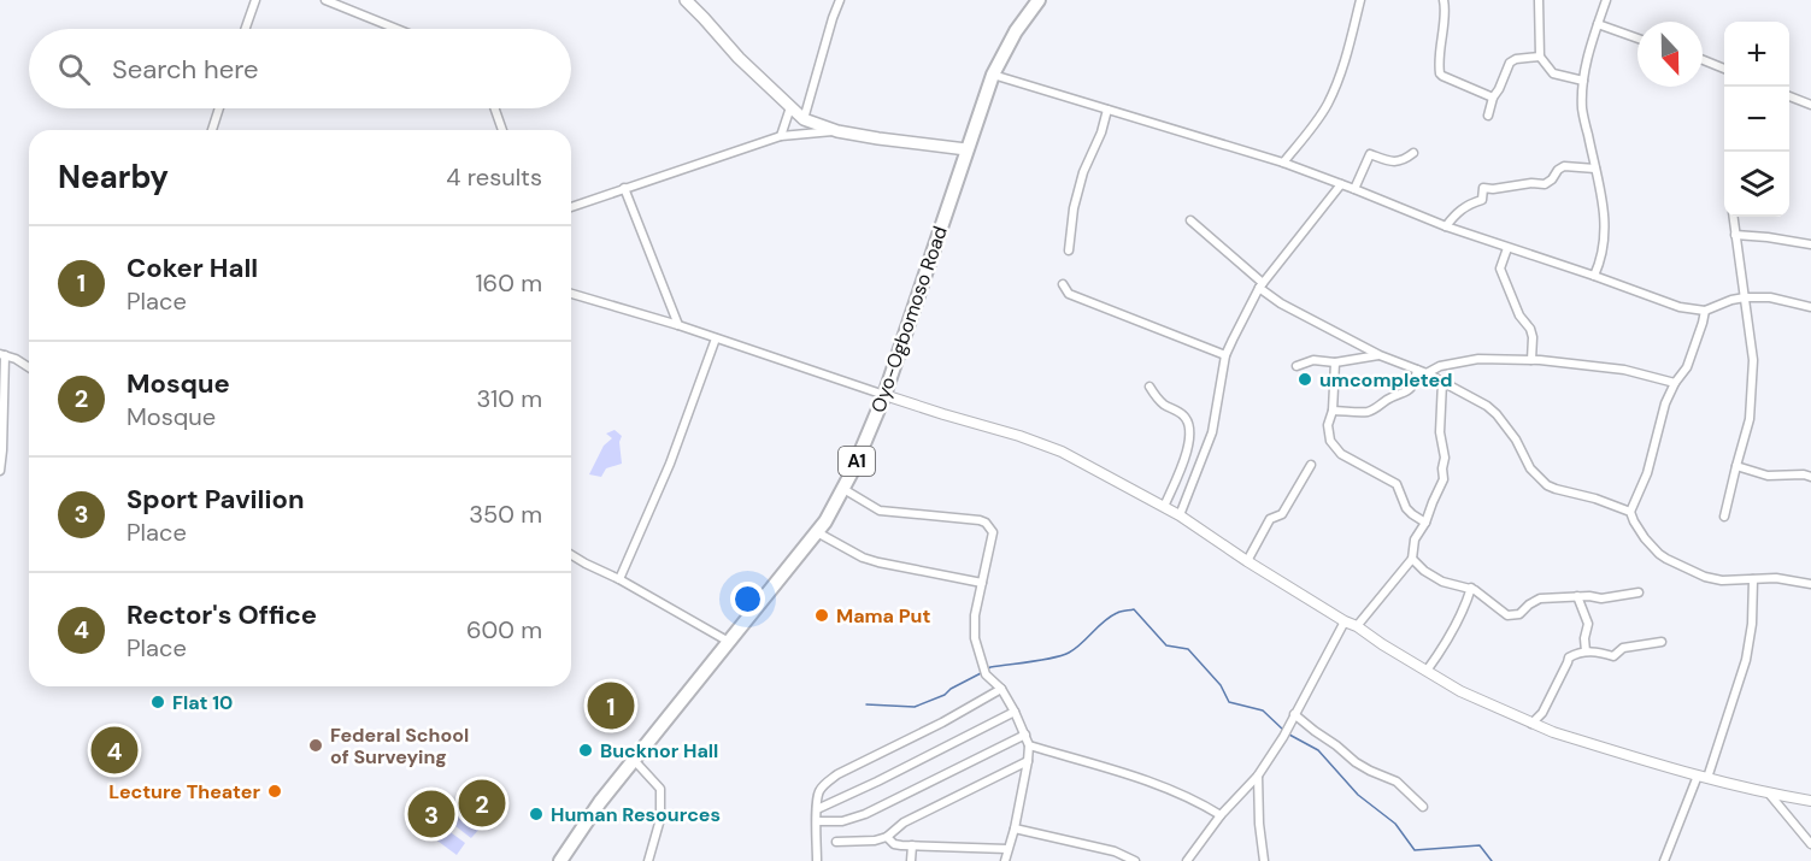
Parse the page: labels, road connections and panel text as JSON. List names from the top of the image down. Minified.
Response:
{"streets":{"highway":["Oyo-Ogbomoso Road","A1"]},"places":["umcompleted","Mama Put","Flat 10","Federal School of Surveying","Bucknor Hall","Lecture Theater","Human Resources"],"north":"bottom","page":{"map_buttons":["+","−"],"search":"Search here","heading":["Nearby","4 results"],"list":[{"mark":"1","name":"Coker Hall","note":"Place","value":"160 m"},{"mark":"2","name":"Mosque","note":"Mosque","value":"310 m"},{"mark":"3","name":"Sport Pavilion","note":"Place","value":"350 m"},{"mark":"4","name":"Rector's Office","note":"Place","value":"600 m"}],"pins":["1","4","2","3"]}}
